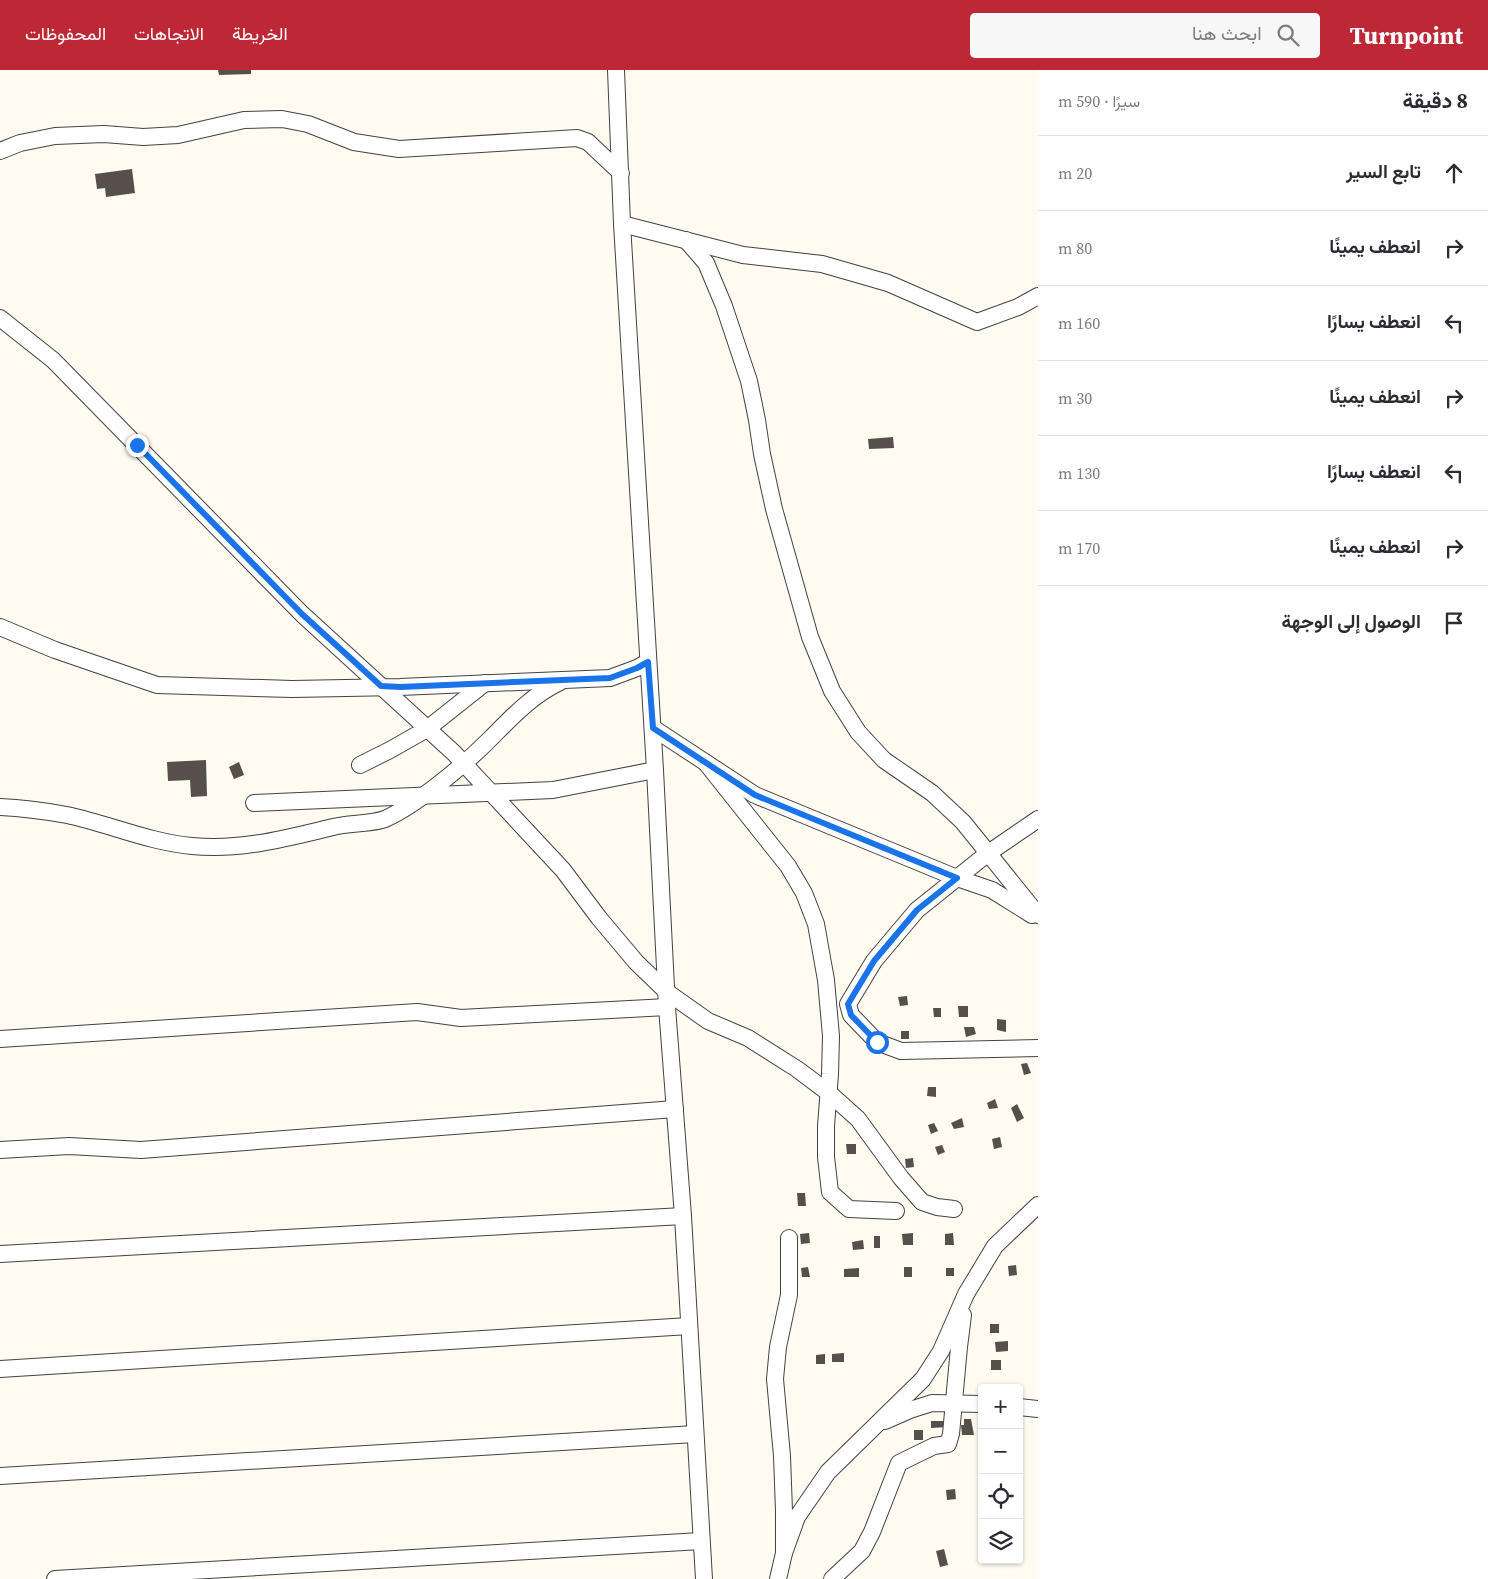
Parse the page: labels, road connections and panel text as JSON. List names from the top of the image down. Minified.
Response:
{"page":{"header":"Turnpoint","search":"ابحث هنا","nav":["الخريطة","الاتجاهات","المحفوظات"],"heading":["8 دقيقة","سيرًا · 590 m"],"list":[["تابع السير","20 m"],["انعطف يمينًا","80 m"],["انعطف يسارًا","160 m"],["انعطف يمينًا","30 m"],["انعطف يسارًا","130 m"],["انعطف يمينًا","170 m"],"الوصول إلى الوجهة"],"map_buttons":["+","−"]}}
